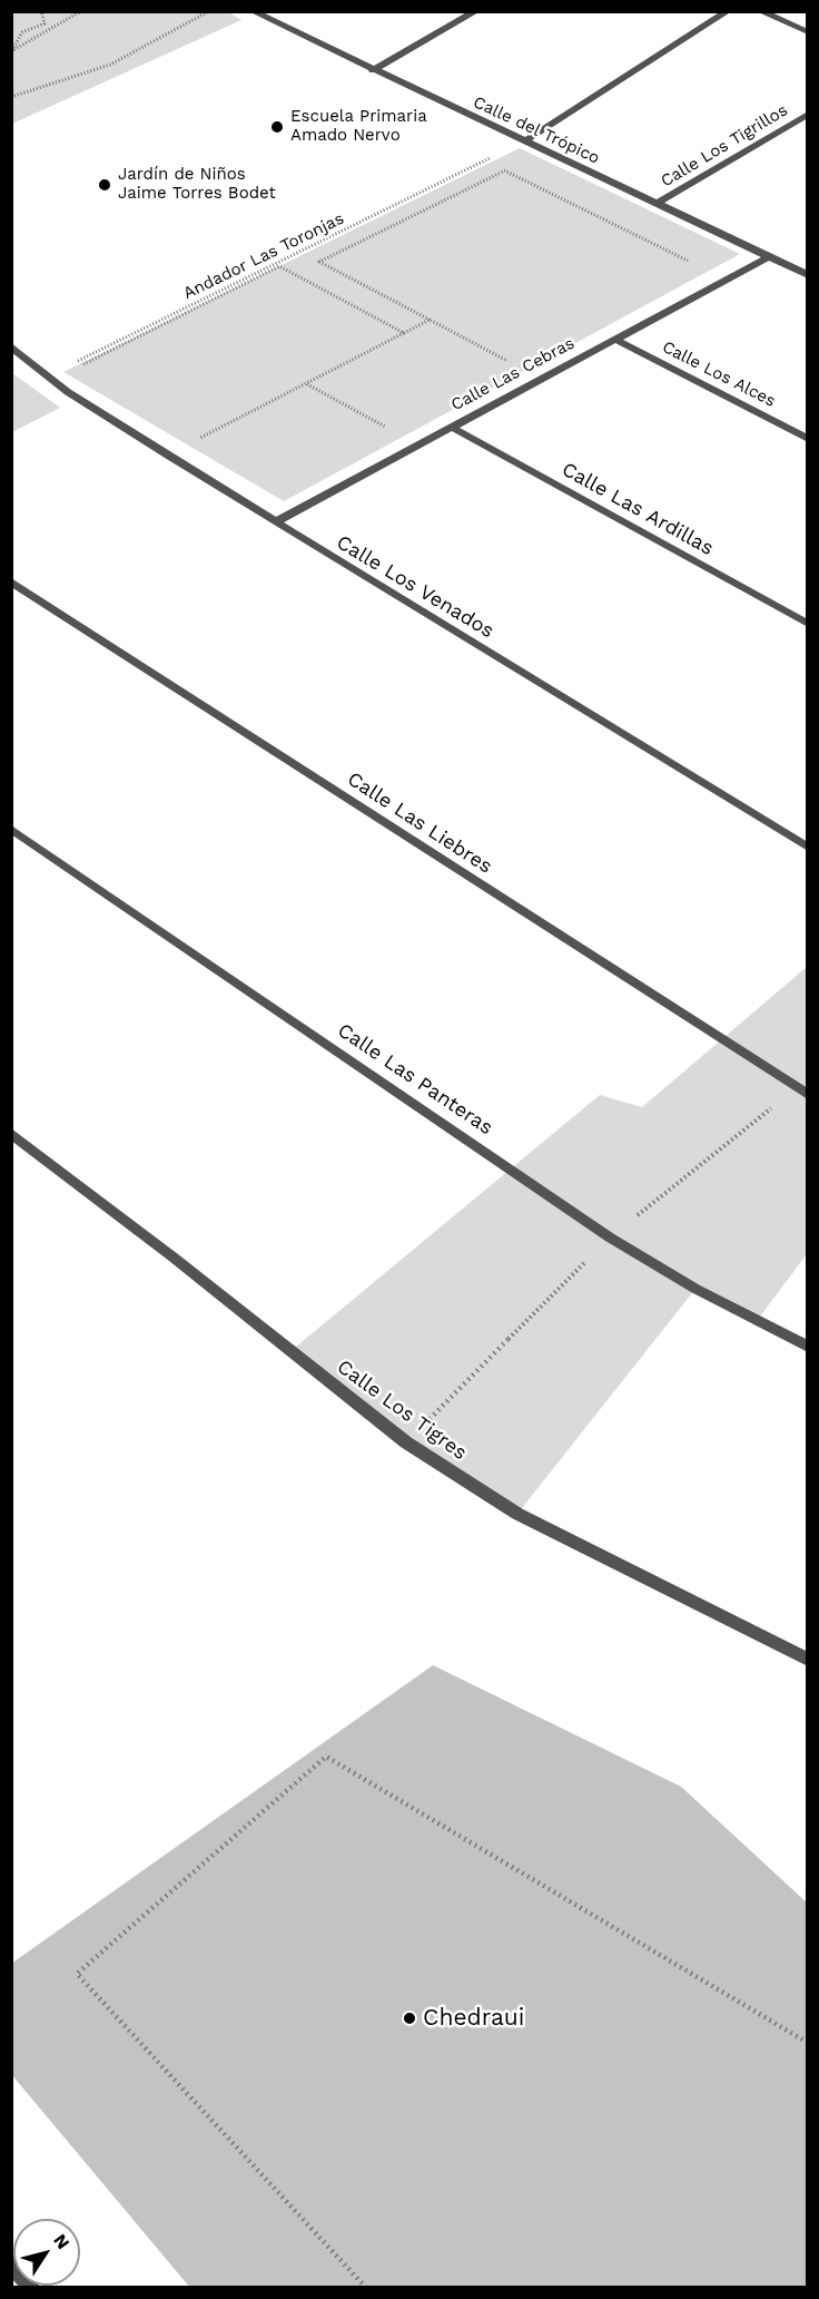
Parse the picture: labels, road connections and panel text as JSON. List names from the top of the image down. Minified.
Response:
{"streets":{"street":["Calle del Trópico","Calle Los Tigrillos","Calle Las Cebras","Calle Los Alces","Calle Las Ardillas","Calle Los Venados","Calle Las Liebres","Calle Las Panteras","Calle Los Tigres"],"path":["Andador Las Toronjas"]},"crossings":[["Calle del Trópico","Calle Los Tigrillos"],["Calle del Trópico","Andador Las Toronjas"],["Calle del Trópico","Calle Las Cebras"],["Andador Las Toronjas","Calle Los Venados"],["Calle Las Cebras","Calle Los Alces"],["Calle Las Cebras","Calle Las Ardillas"],["Calle Las Cebras","Calle Los Venados"]],"places":["Escuela Primaria Amado Nervo","Jardín de Niños Jaime Torres Bodet","Chedraui"],"north":"top right"}
